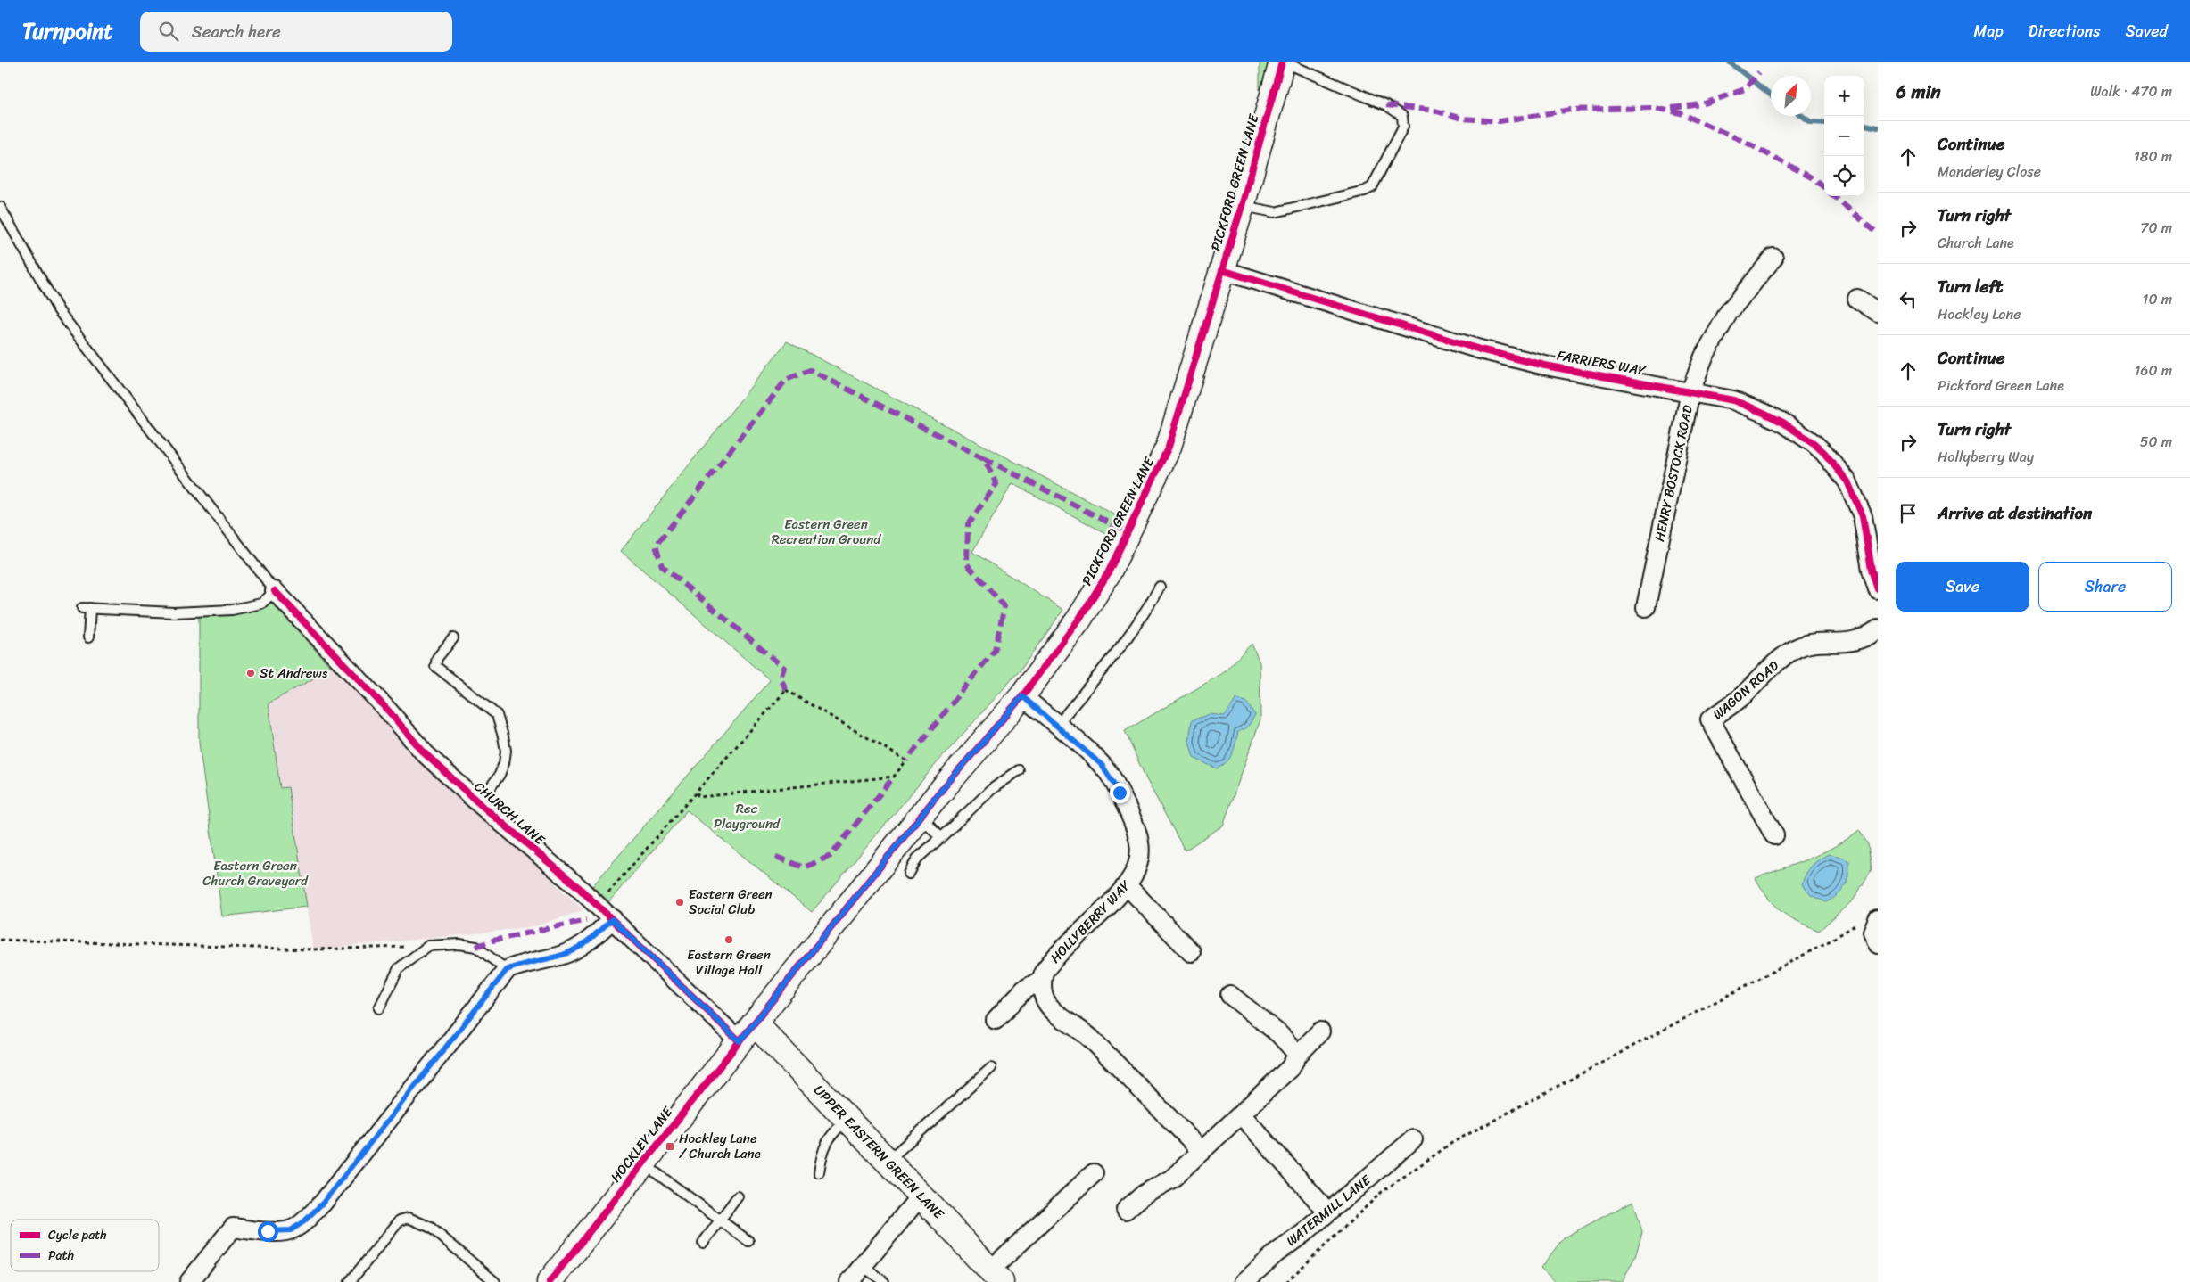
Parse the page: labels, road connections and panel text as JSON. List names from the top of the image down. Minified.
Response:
{"streets":{"street":["PICKFORD GREEN LANE","FARRIERS WAY","HENRY BOSTOCK ROAD","WAGON ROAD","CHURCH LANE","HOLLYBERRY WAY","HOCKLEY LANE","UPPER EASTERN GREEN LANE","WATERMILL LANE"]},"crossings":[["PICKFORD GREEN LANE","FARRIERS WAY"],["PICKFORD GREEN LANE","CHURCH LANE"],["PICKFORD GREEN LANE","HOLLYBERRY WAY"],["PICKFORD GREEN LANE","HOCKLEY LANE"],["PICKFORD GREEN LANE","UPPER EASTERN GREEN LANE"],["FARRIERS WAY","HENRY BOSTOCK ROAD"],["CHURCH LANE","HOCKLEY LANE"],["CHURCH LANE","UPPER EASTERN GREEN LANE"],["HOCKLEY LANE","UPPER EASTERN GREEN LANE"]],"parks":["Eastern Green Recreation Ground","Rec Playground","Eastern Green Church Graveyard"],"places":{"other":["St Andrews","Eastern Green Social Club","Eastern Green Village Hall"],"transit":["Hockley Lane / Church Lane"]},"legend":["Cycle path","Path"],"north":"top right","page":{"header":"Turnpoint","search":"Search here","nav":["Map","Directions","Saved"],"heading":["6 min","Walk · 470 m"],"map_buttons":["+","−"],"list":[["Continue","Manderley Close","180 m"],["Turn right","Church Lane","70 m"],["Turn left","Hockley Lane","10 m"],["Continue","Pickford Green Lane","160 m"],["Turn right","Hollyberry Way","50 m"],"Arrive at destination"],"buttons":["Save","Share"]}}
